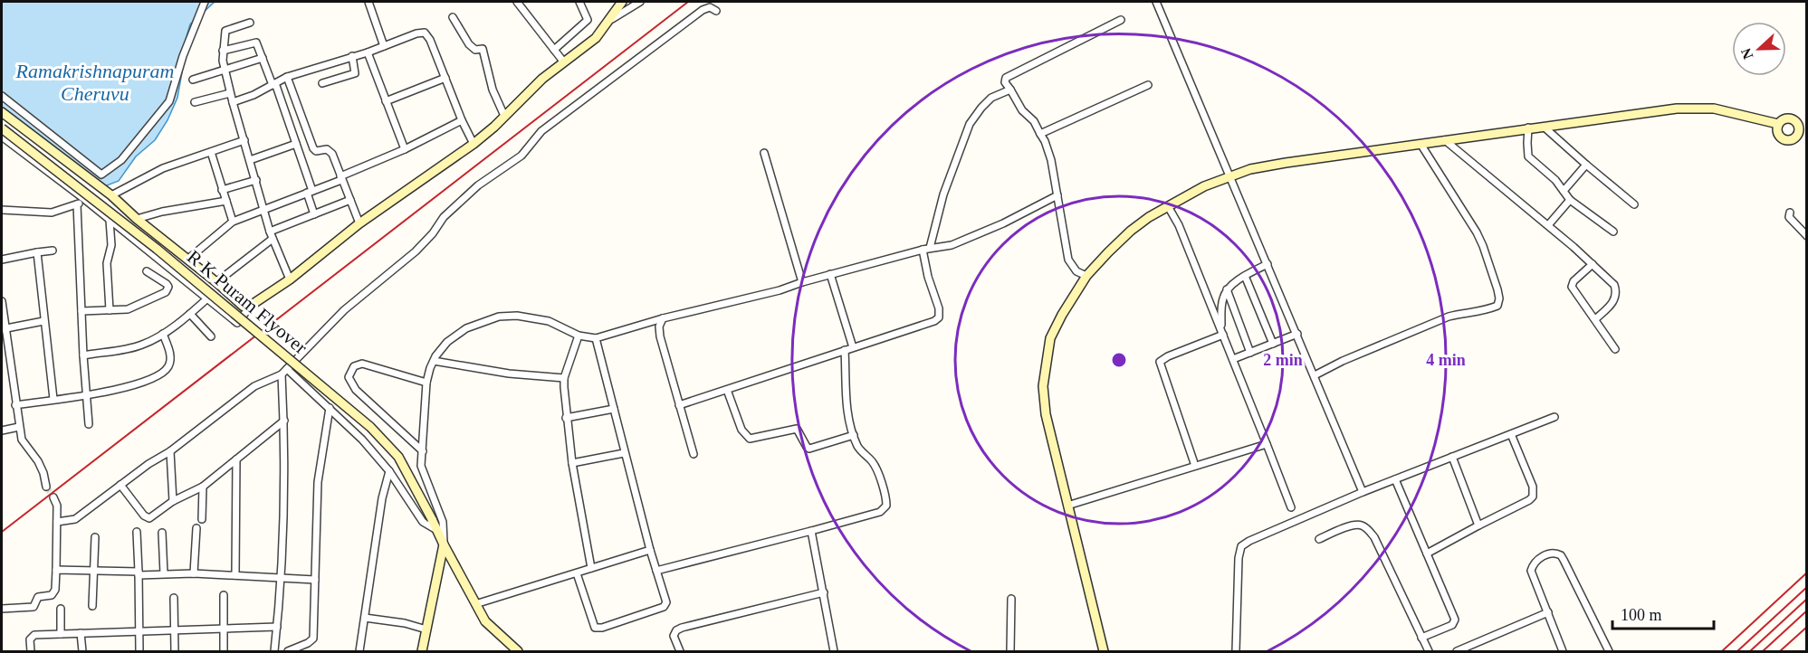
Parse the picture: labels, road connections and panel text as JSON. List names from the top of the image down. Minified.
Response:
{"streets":{"street":["R K Puram Flyover"]},"water":["Ramakrishnapuram Cheruvu"],"scale_bar":"100 m","north":"left","rings":["2 min","4 min"]}
